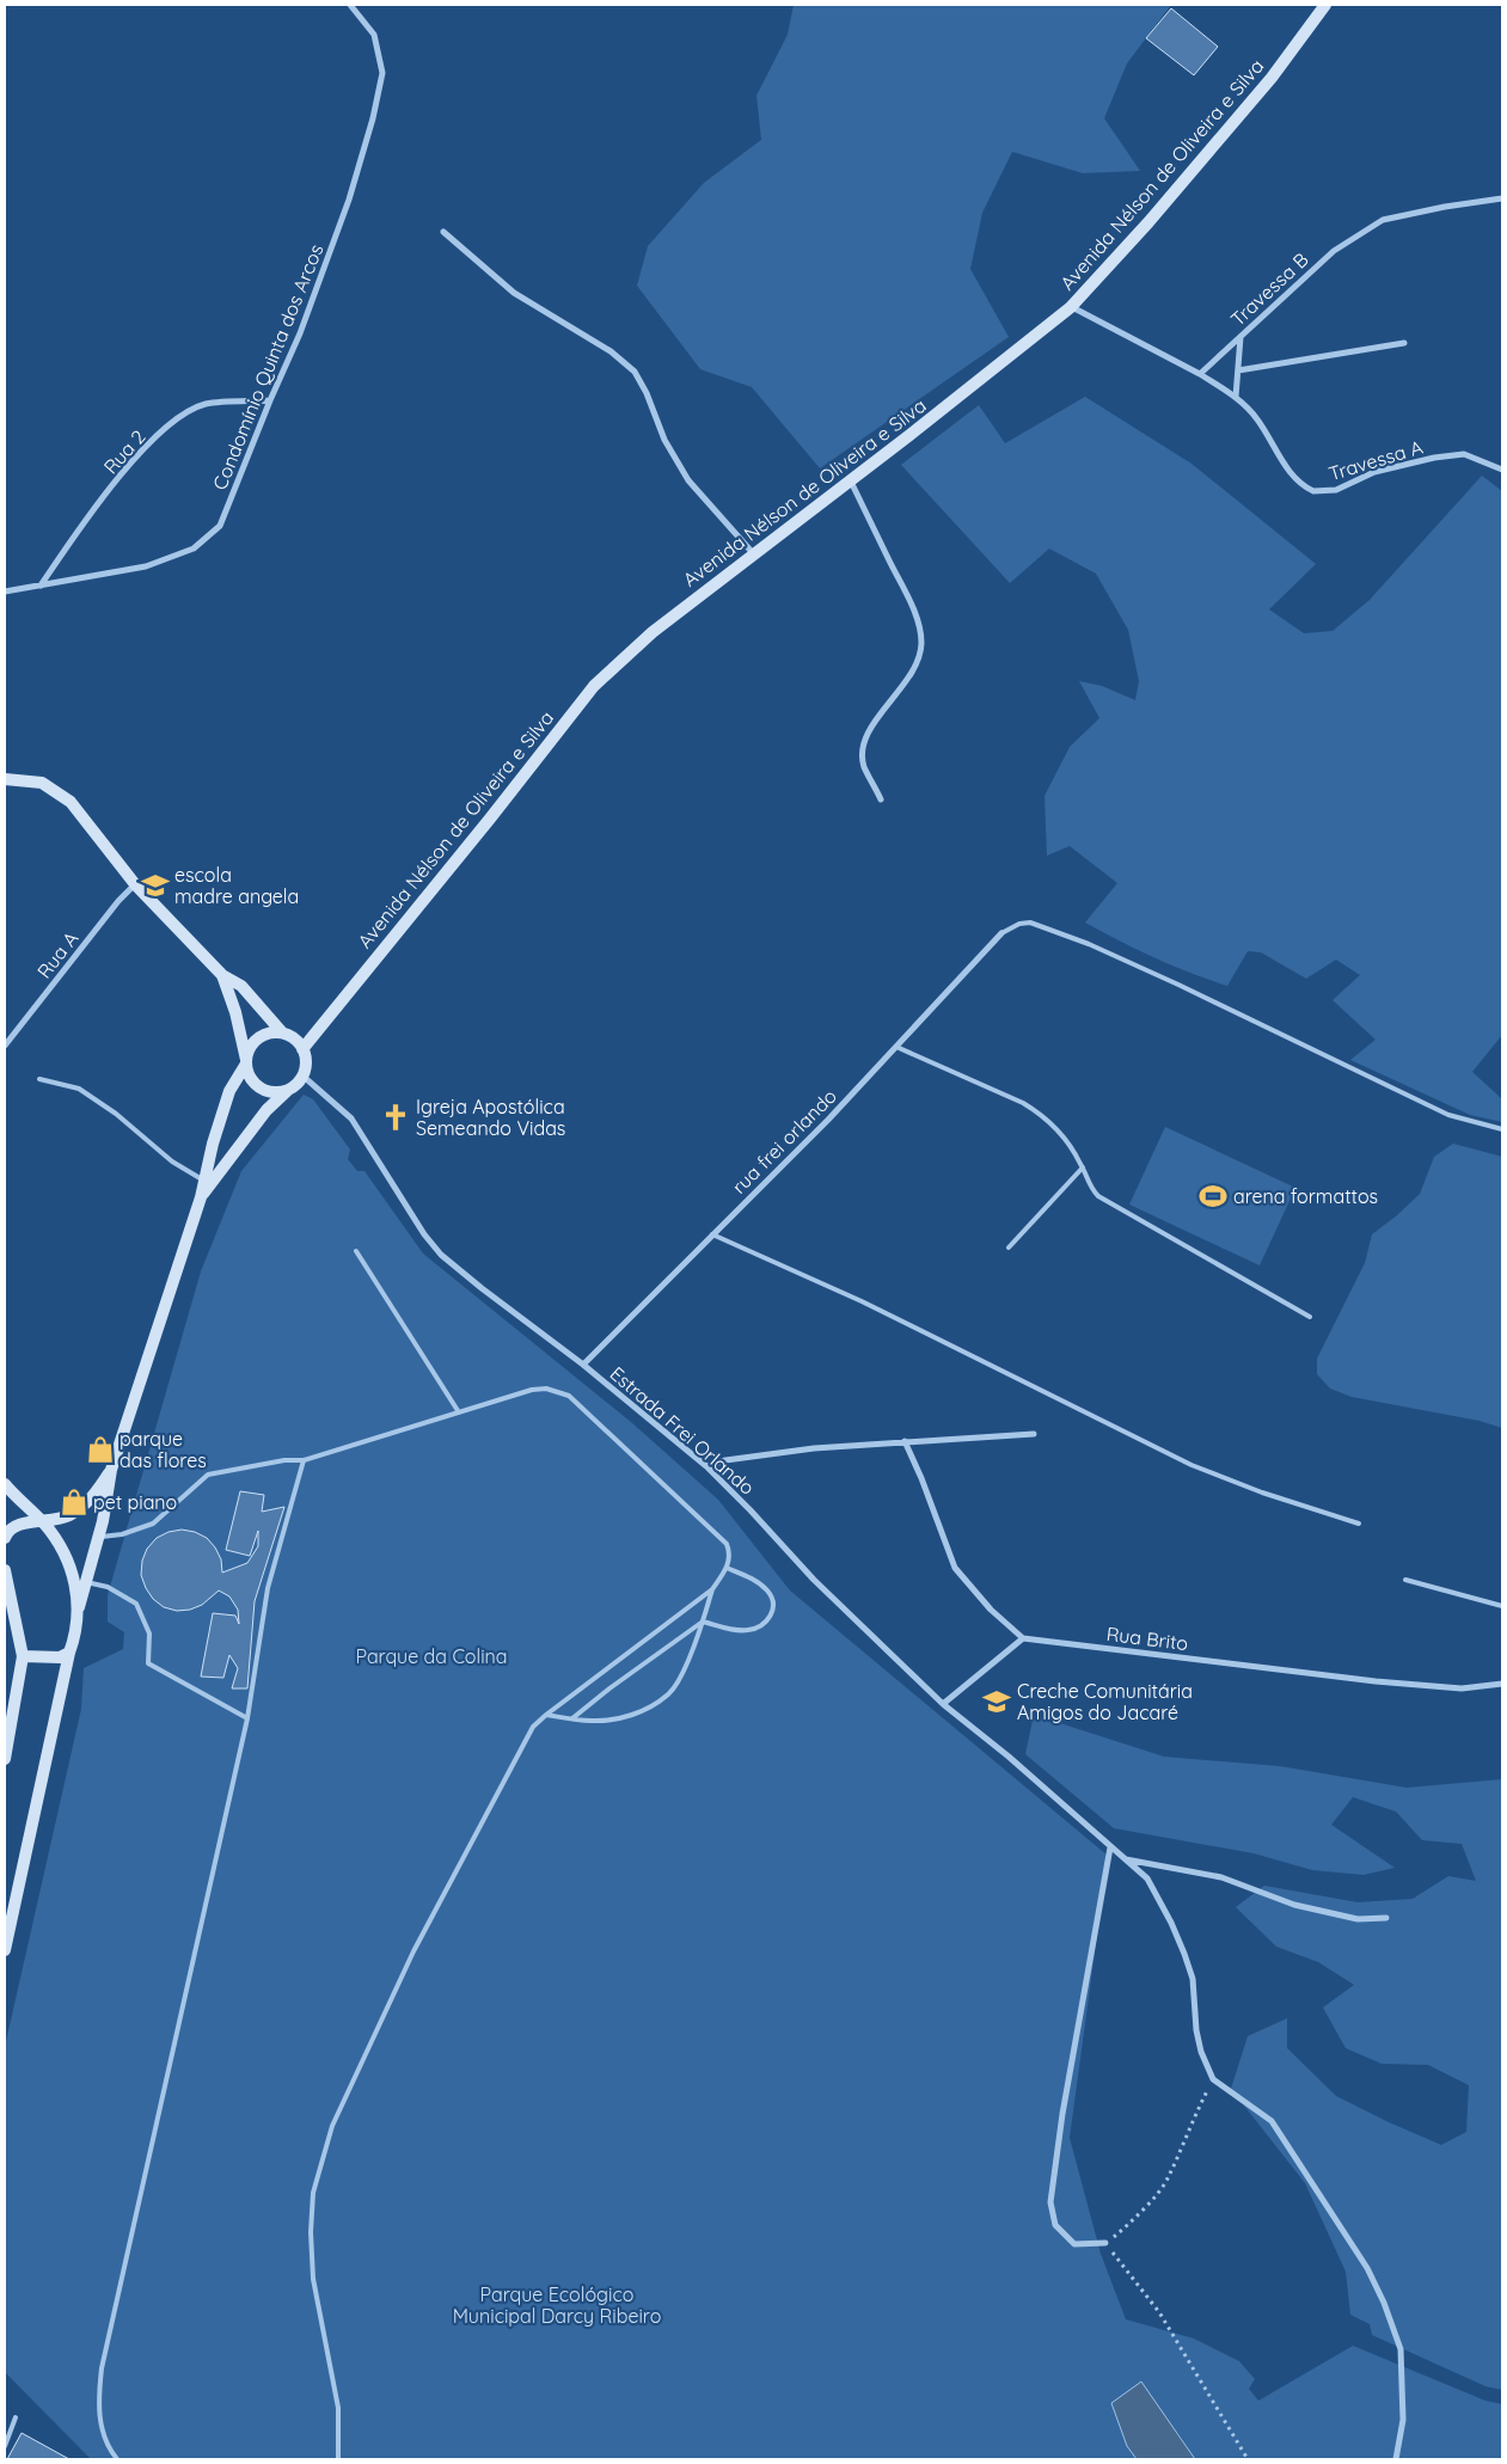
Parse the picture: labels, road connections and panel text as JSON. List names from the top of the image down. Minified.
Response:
{"streets":{"street":["Avenida Nélson de Oliveira e Silva","Travessa B","Condomínio Quinta dos Arcos","Rua 2","Travessa A","Rua A","rua frei orlando","Estrada Frei Orlando","Rua Brito"]},"crossings":[["Avenida Nélson de Oliveira e Silva","Estrada Frei Orlando"],["Travessa B","Travessa A"],["Condomínio Quinta dos Arcos","Rua 2"],["rua frei orlando","Estrada Frei Orlando"]],"parks":["Parque da Colina","Parque Ecológico Municipal Darcy Ribeiro"],"places":{"school or university":["escola madre angela","Creche Comunitária Amigos do Jacaré"],"church":["Igreja Apostólica Semeando Vidas"],"sports":["arena formattos"],"shop":["parque das flores","pet piano"]}}
